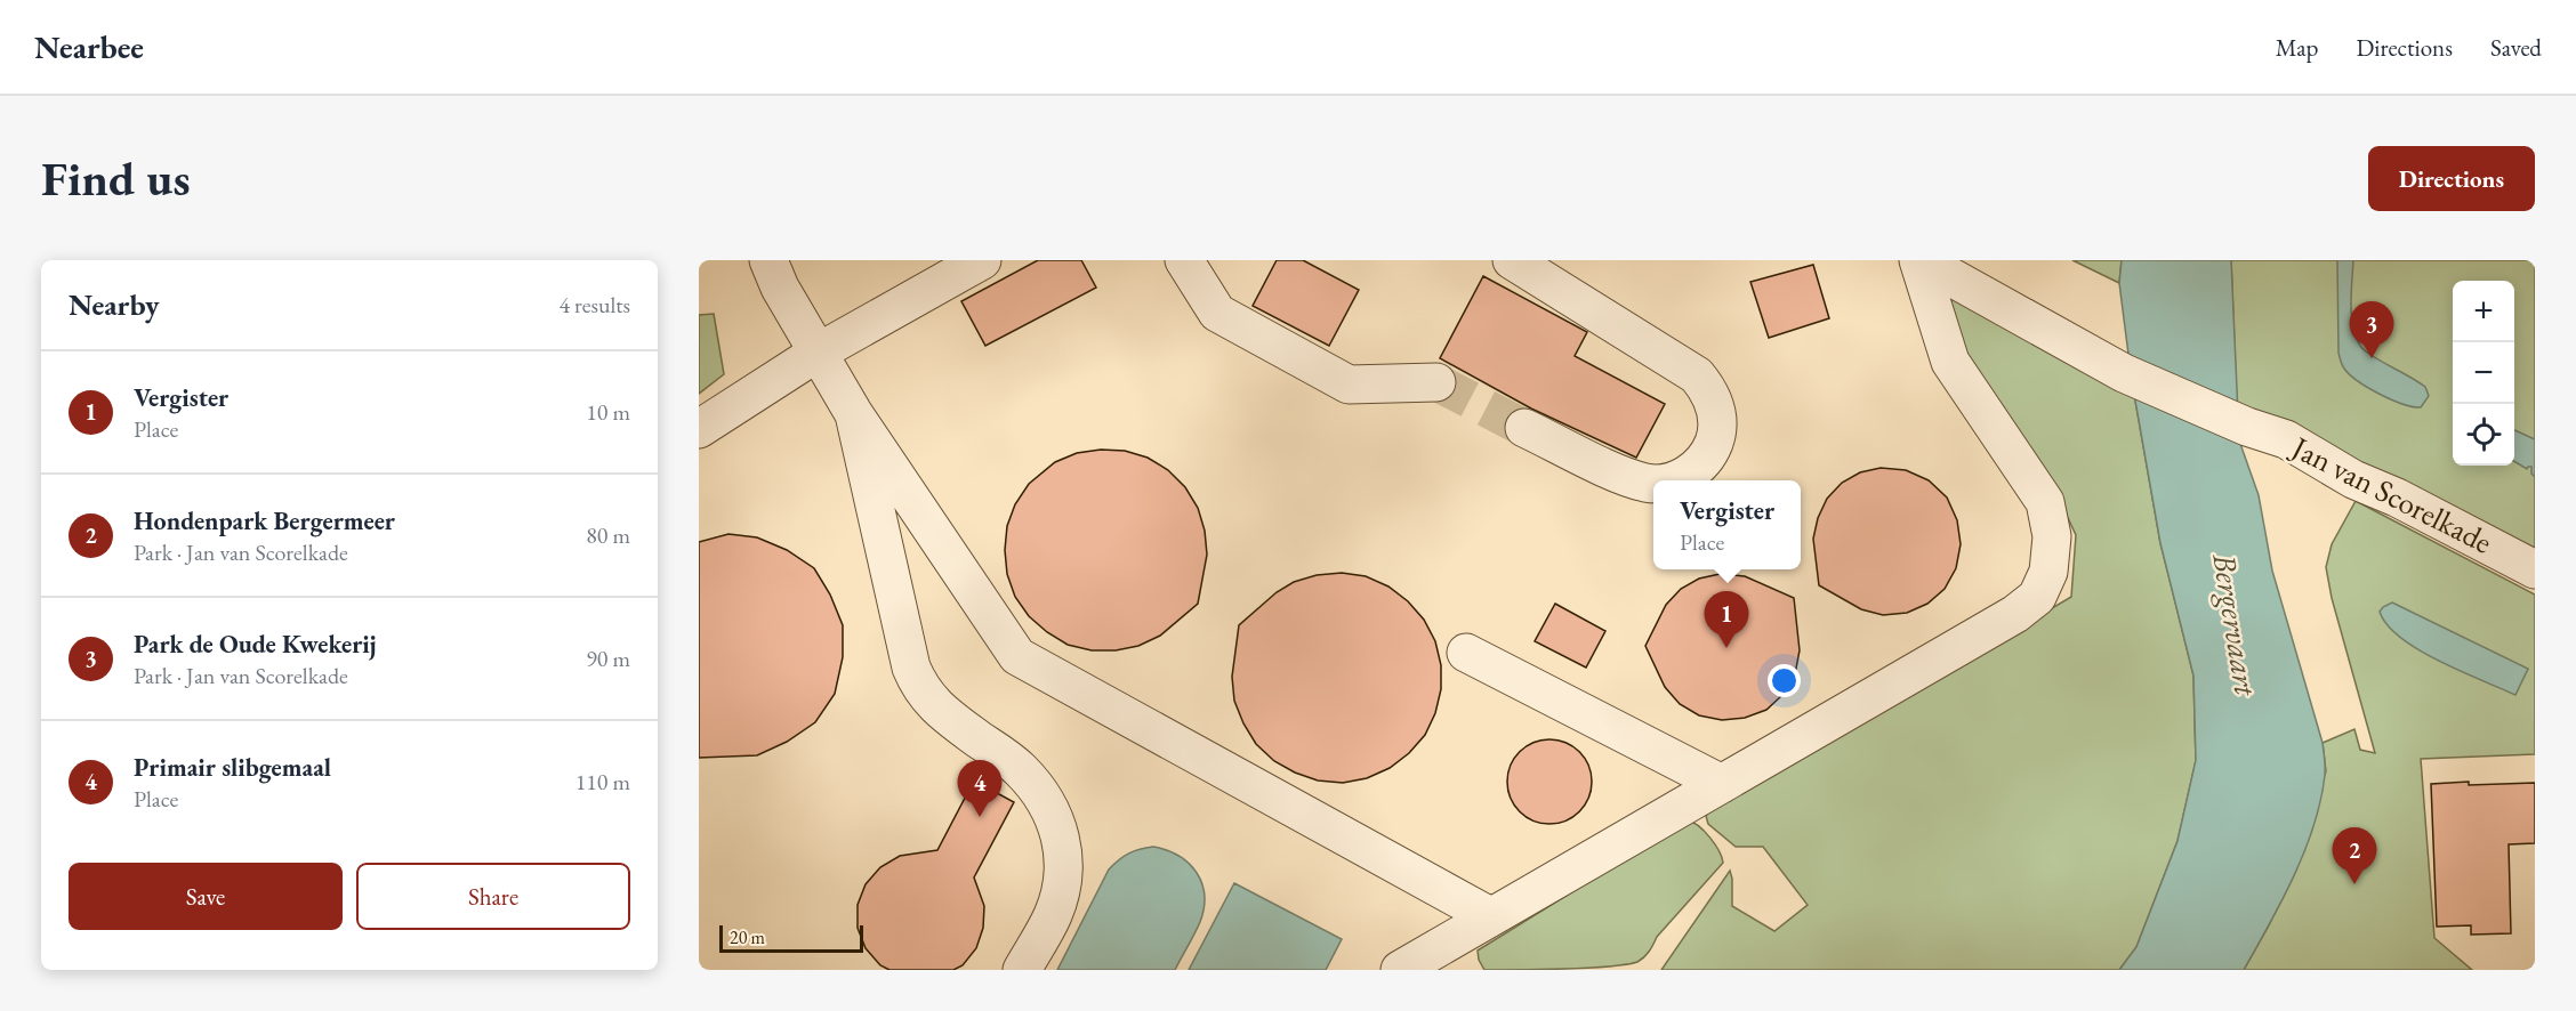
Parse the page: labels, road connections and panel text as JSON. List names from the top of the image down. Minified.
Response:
{"streets":{"street":["Jan van Scorelkade"]},"water":["Bergervaart"],"scale_bar":"20 m","page":{"header":"Nearbee","nav":["Map","Directions","Saved"],"buttons":["Directions",["Save","Share"]],"title":"Find us","heading":["Nearby","4 results"],"map_buttons":["+","−"],"pins":["3","1","4","2"],"list":[{"mark":"1","name":"Vergister","note":"Place","value":"10 m"},{"mark":"2","name":"Hondenpark Bergermeer","note":"Park · Jan van Scorelkade","value":"80 m"},{"mark":"3","name":"Park de Oude Kwekerij","note":"Park · Jan van Scorelkade","value":"90 m"},{"mark":"4","name":"Primair slibgemaal","note":"Place","value":"110 m"}],"popup":["Vergister","Place"],"scale":"20 m"}}
